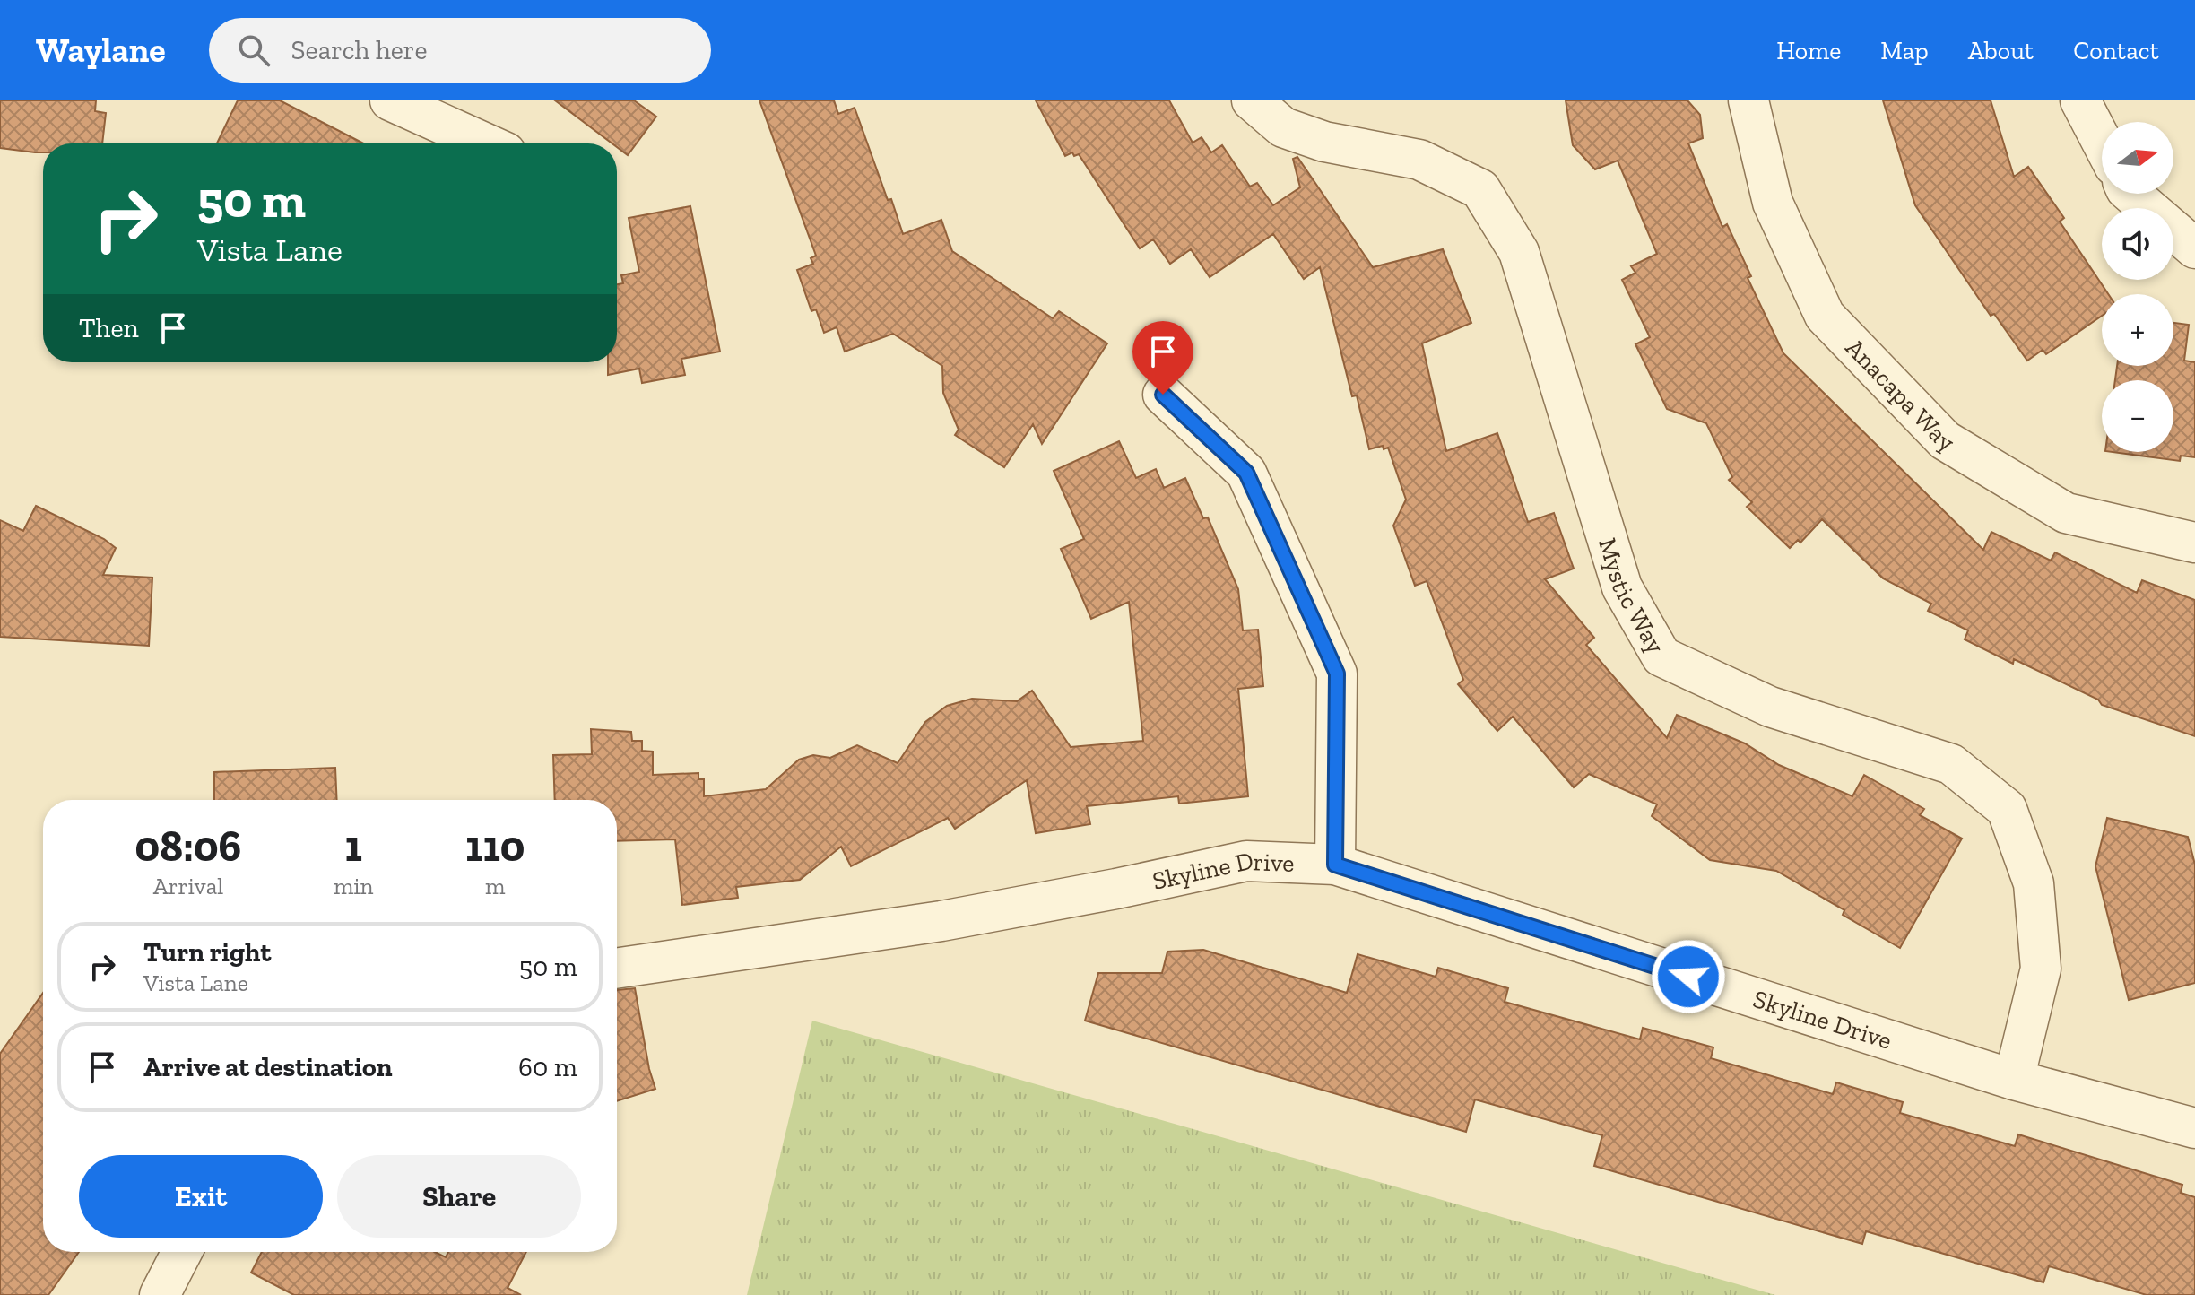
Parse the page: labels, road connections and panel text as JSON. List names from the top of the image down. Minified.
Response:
{"streets":{"street":["Anacapa Way","Mystic Way","Skyline Drive"]},"crossings":[["Mystic Way","Skyline Drive"]],"north":"right","page":{"header":"Waylane","search":"Search here","nav":["Home","Map","About","Contact"],"map_buttons":["+","−"],"turn":["50 m","Vista Lane"],"then":"Then","eta":["08:06","Arrival","1","min","110","m"],"list":[{"name":"Turn right","note":"Vista Lane","value":"50 m"},{"name":"Arrive at destination","value":"60 m"}],"buttons":["Exit","Share"]}}
